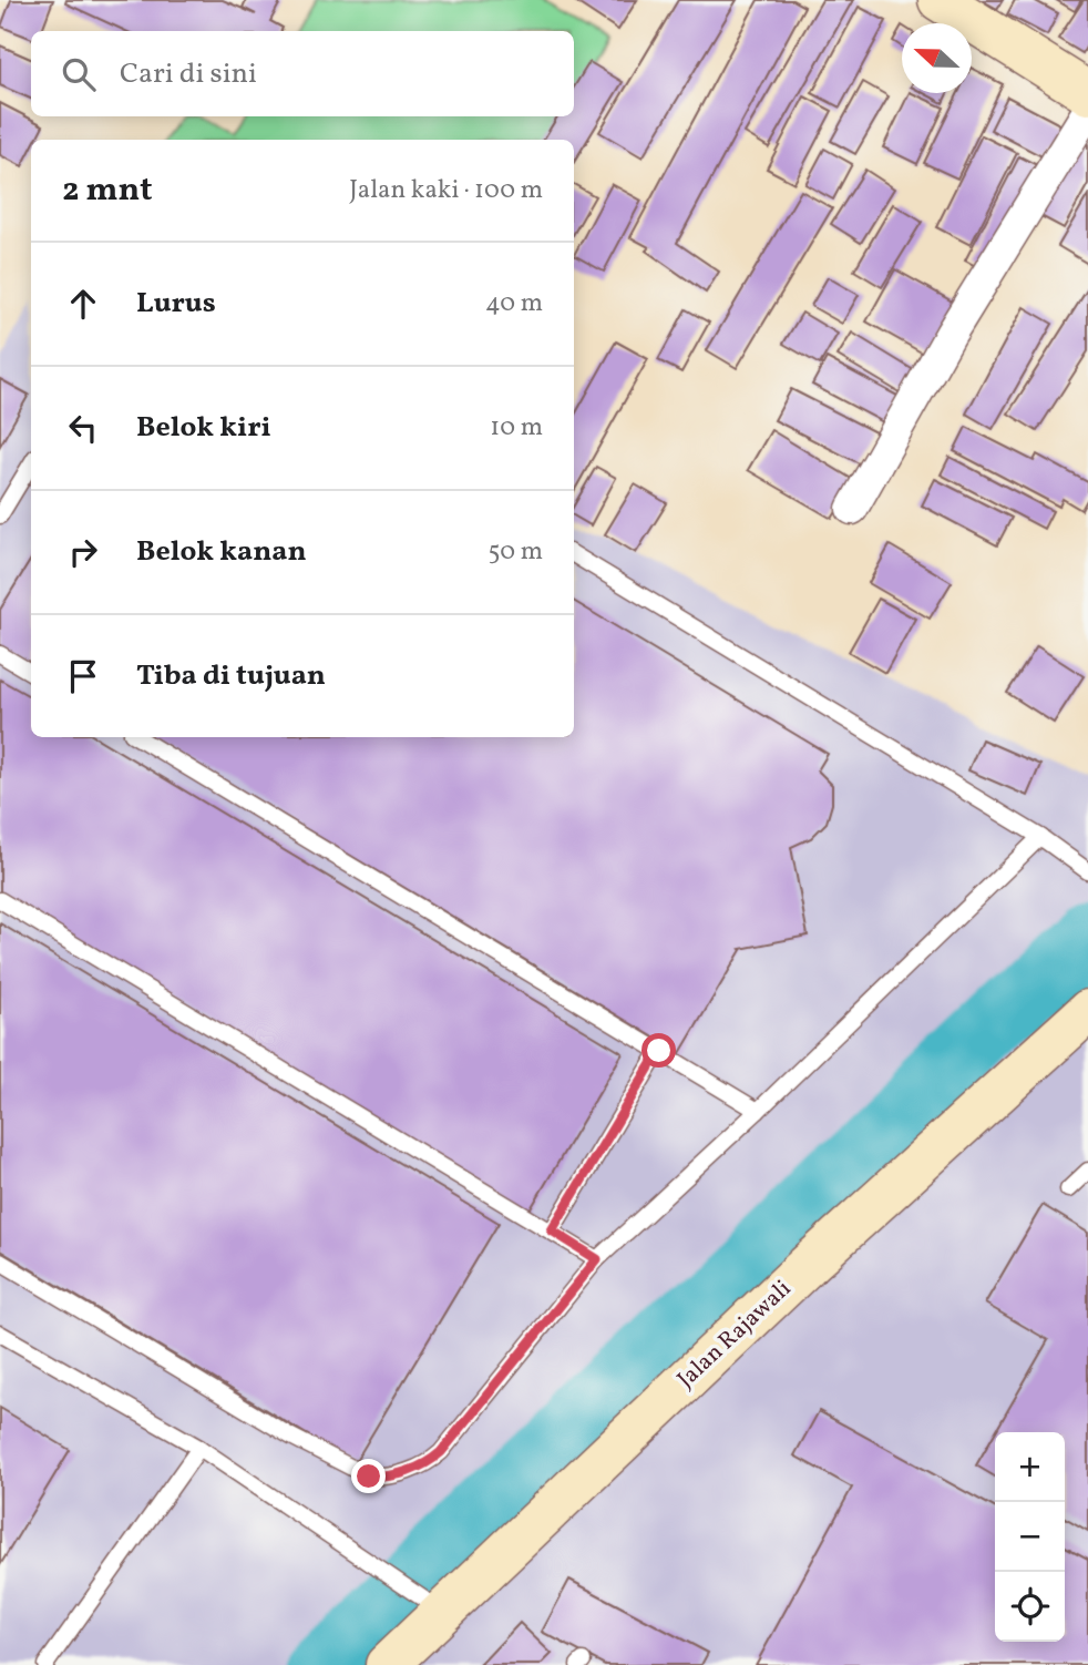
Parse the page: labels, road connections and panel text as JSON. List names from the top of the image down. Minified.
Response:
{"streets":{"street":["Jalan Rajawali"]},"north":"left","page":{"search":"Cari di sini","heading":["2 mnt","Jalan kaki · 100 m"],"list":[["Lurus","40 m"],["Belok kiri","10 m"],["Belok kanan","50 m"],"Tiba di tujuan"],"map_buttons":["+","−"]}}
